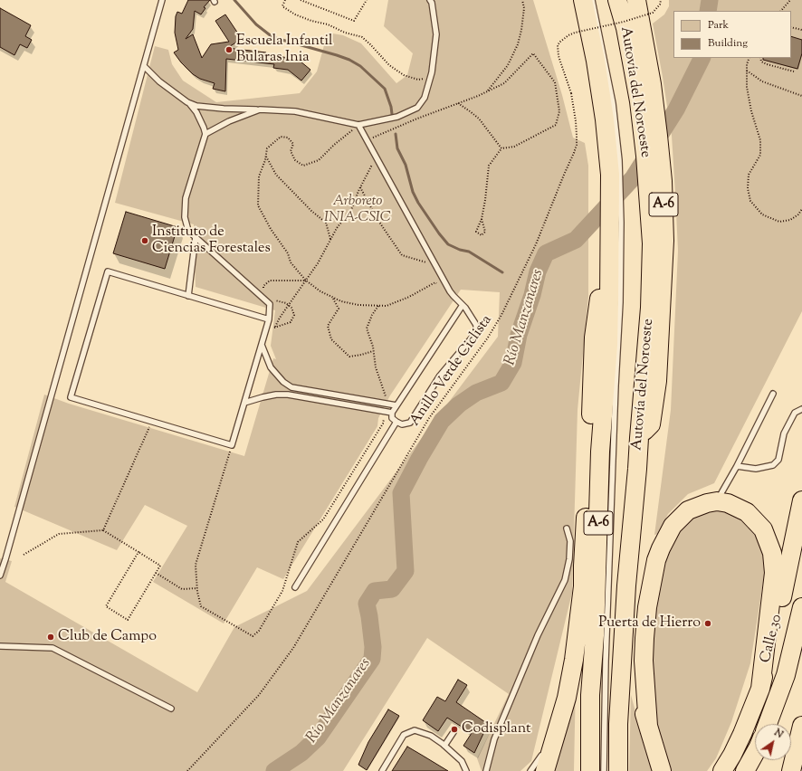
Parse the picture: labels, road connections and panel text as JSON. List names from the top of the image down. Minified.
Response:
{"streets":{"highway":["Autovía del Noroeste","A-6","Calle 30"],"path":["Anillo Verde Ciclista"]},"crossings":[["Autovía del Noroeste","A-6"]],"water":["Río Manzanares"],"parks":["Arboreto INIA-CSIC"],"places":["Escuela Infantil Bularas Inia","Instituto de Ciencias Forestales","Puerta de Hierro","Club de Campo","Codisplant"],"legend":["Park","Building"],"north":"top right"}
